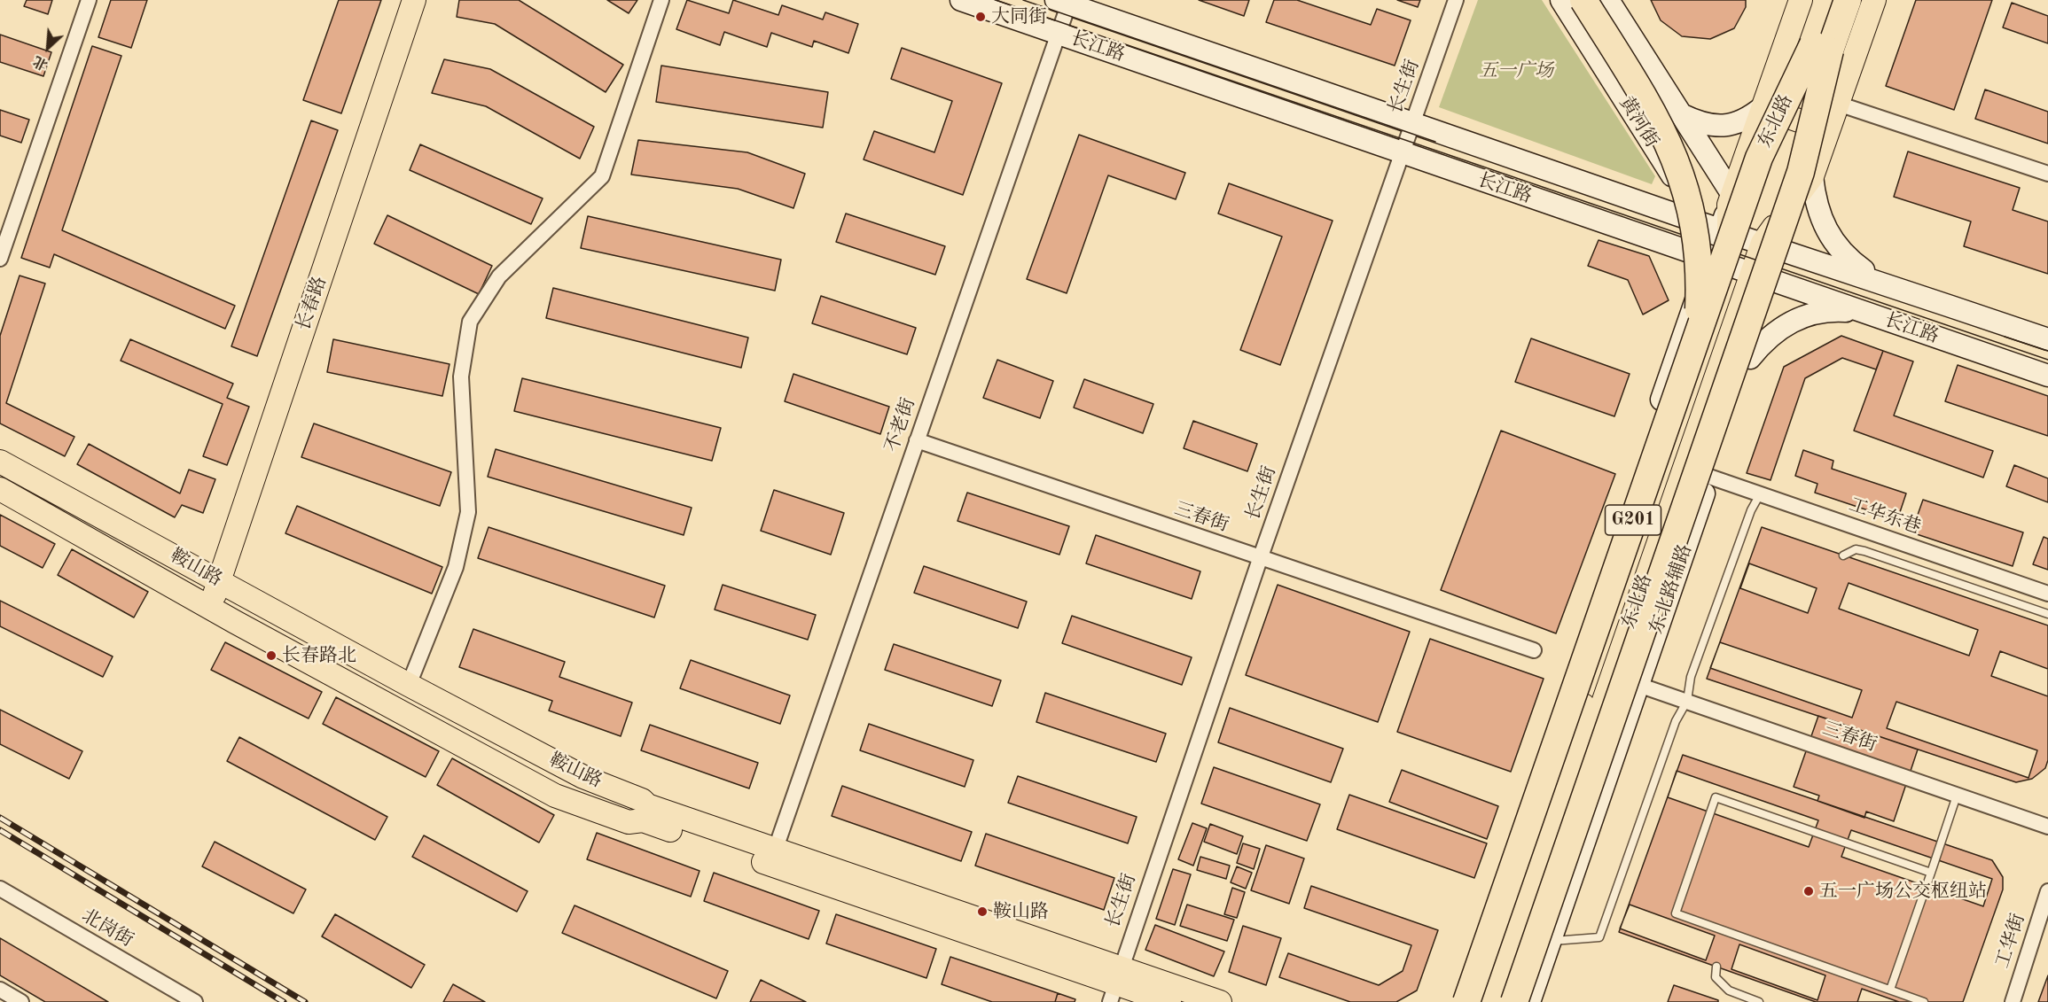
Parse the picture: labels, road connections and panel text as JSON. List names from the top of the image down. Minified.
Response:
{"streets":{"highway":["东北路","G201"],"main road":["长江路","黄河街","长春路","鞍山路","东北路辅路"],"street":["长生街","不老街","工华东巷","三春街","北岗街","工华街"]},"crossings":[["长江路","长生街"],["长江路","东北路"],["长江路","黄河街"],["长江路","不老街"],["长江路","东北路辅路"],["长生街","三春街"],["长生街","鞍山路"],["东北路","黄河街"],["东北路","东北路辅路"],["长春路","鞍山路"],["不老街","三春街"],["不老街","鞍山路"],["工华东巷","东北路辅路"],["三春街","东北路辅路"]],"parks":["五一广场"],"places":["大同街","长春路北","五一广场公交枢纽站","鞍山路"],"north":"bottom left"}
